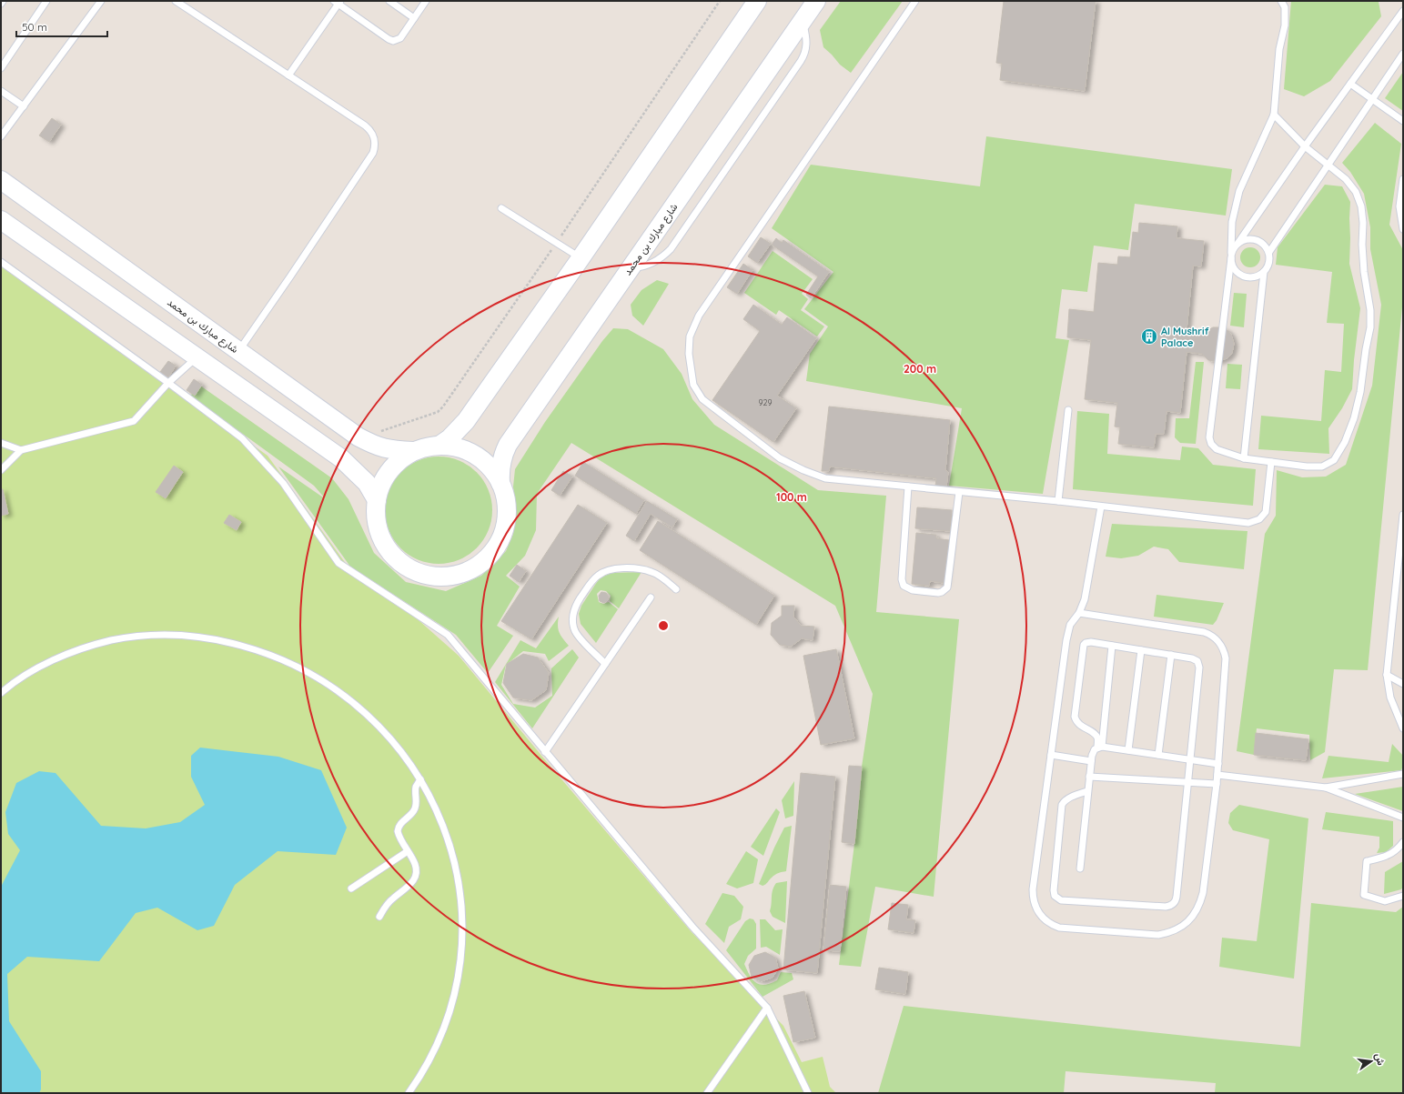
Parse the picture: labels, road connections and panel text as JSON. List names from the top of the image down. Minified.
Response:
{"streets":{"street":["شارع مبارك بن محمد"]},"places":{"building":["Al Mushrif Palace"]},"house_numbers":["929"],"scale_bar":"50 m","north":"right","rings":["200 m","100 m"]}
